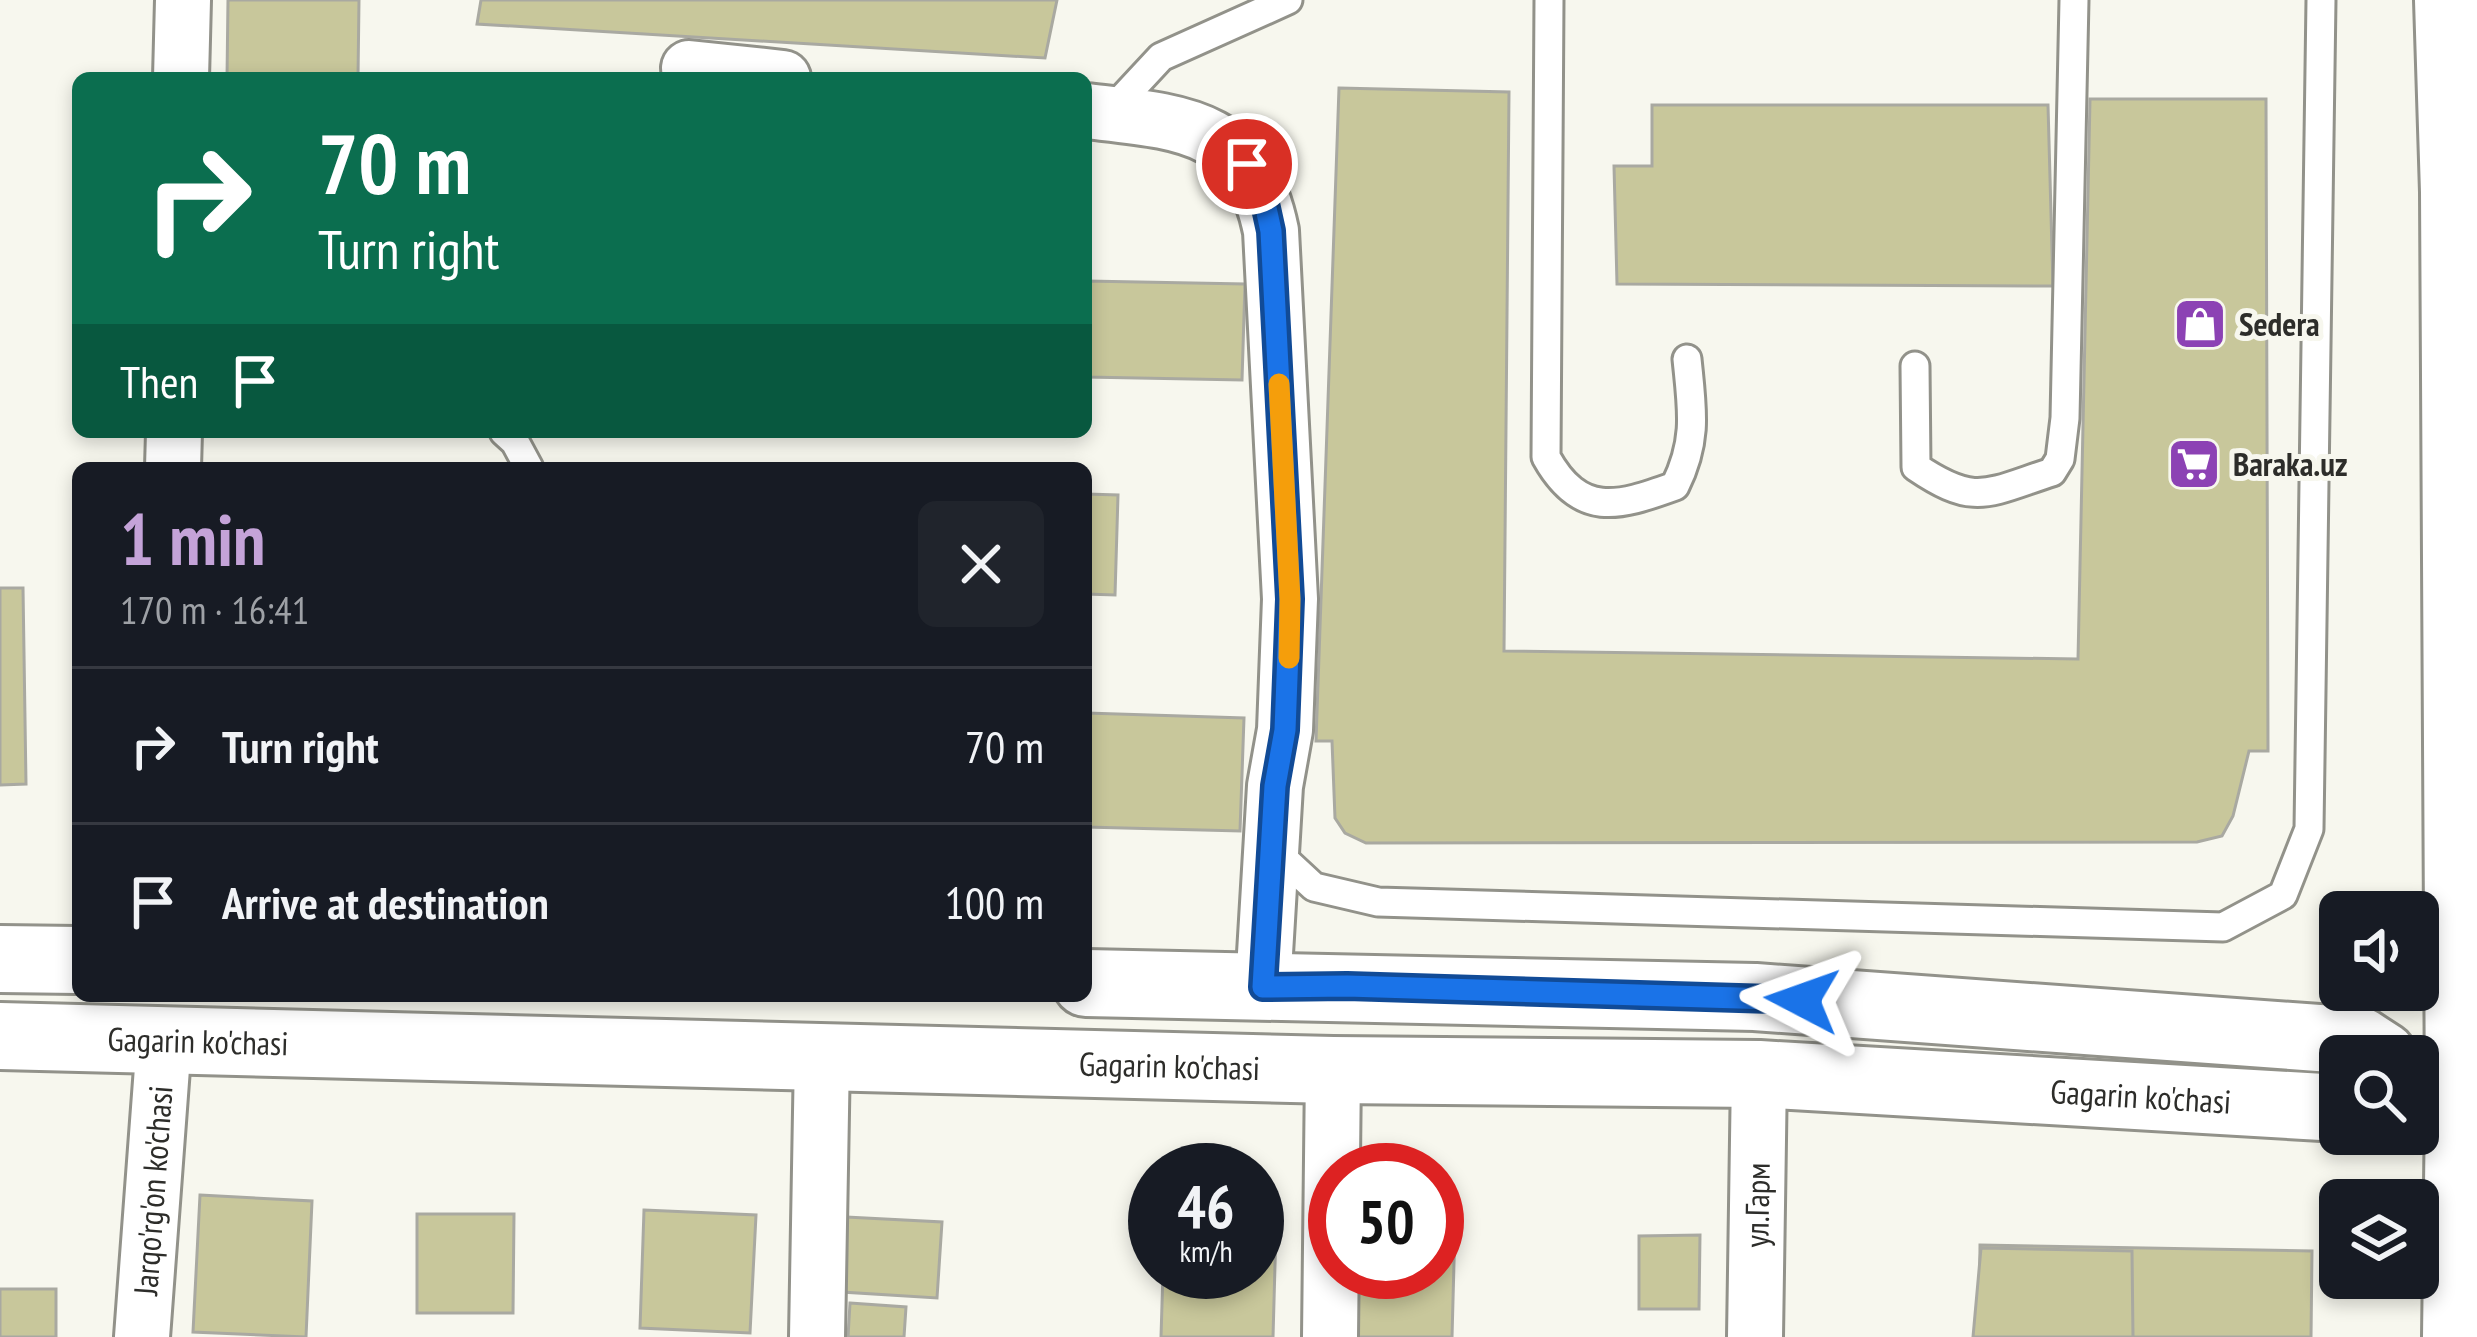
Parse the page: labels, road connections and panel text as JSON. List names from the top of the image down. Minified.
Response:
{"streets":{"main road":["Gagarin ko'chasi"],"street":["Jarqo'rg'on ko'chasi","ул.Гарм"]},"crossings":[["Gagarin ko'chasi","Jarqo'rg'on ko'chasi"],["Gagarin ko'chasi","ул.Гарм"]],"places":{"shop":["Sedera"],"supermarket":["Baraka.uz"]},"page":{"turn":["70 m","Turn right"],"then":"Then","heading":["1 min","170 m · 16:41"],"list":[{"name":"Turn right","value":"70 m"},{"name":"Arrive at destination","value":"100 m"}],"speed":"46 km/h","limit":"50"}}
